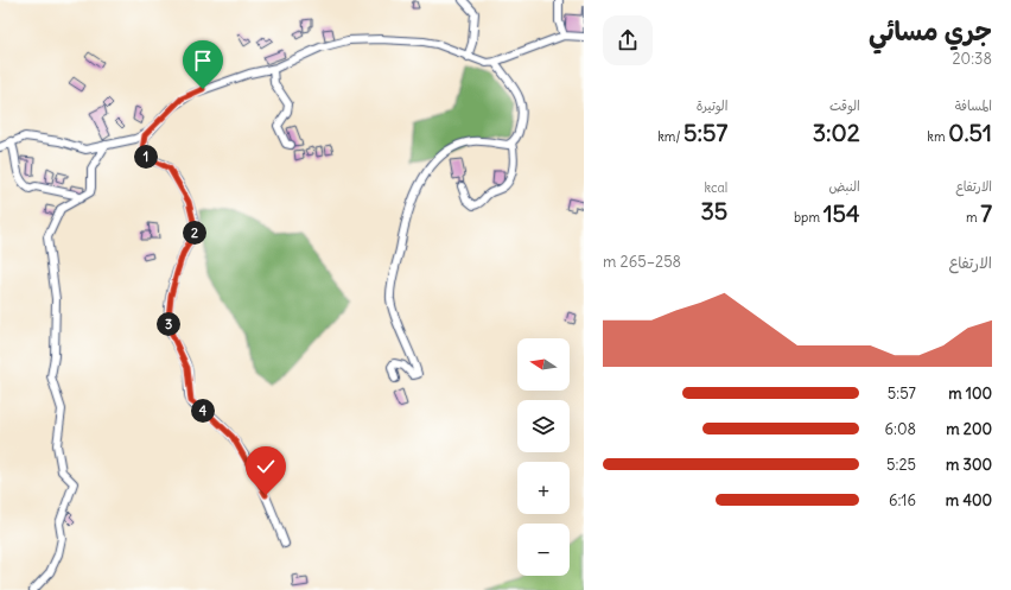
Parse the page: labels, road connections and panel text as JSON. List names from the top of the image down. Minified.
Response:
{"north":"left","page":{"heading":["جري مسائي","20:38"],"stats":[["المسافة","0.51 km"],["الوقت","3:02"],["الوتيرة","5:57 /km"],["الارتفاع","7 m"],["النبض","154 bpm"],["kcal","35"]],"pins":["1","2","3","4"],"chart":["الارتفاع","258–265 m"],"map_buttons":["+","−"],"list":[{"name":"100 m","note":"5:57"},{"name":"200 m","note":"6:08"},{"name":"300 m","note":"5:25"},{"name":"400 m","note":"6:16"}]}}
